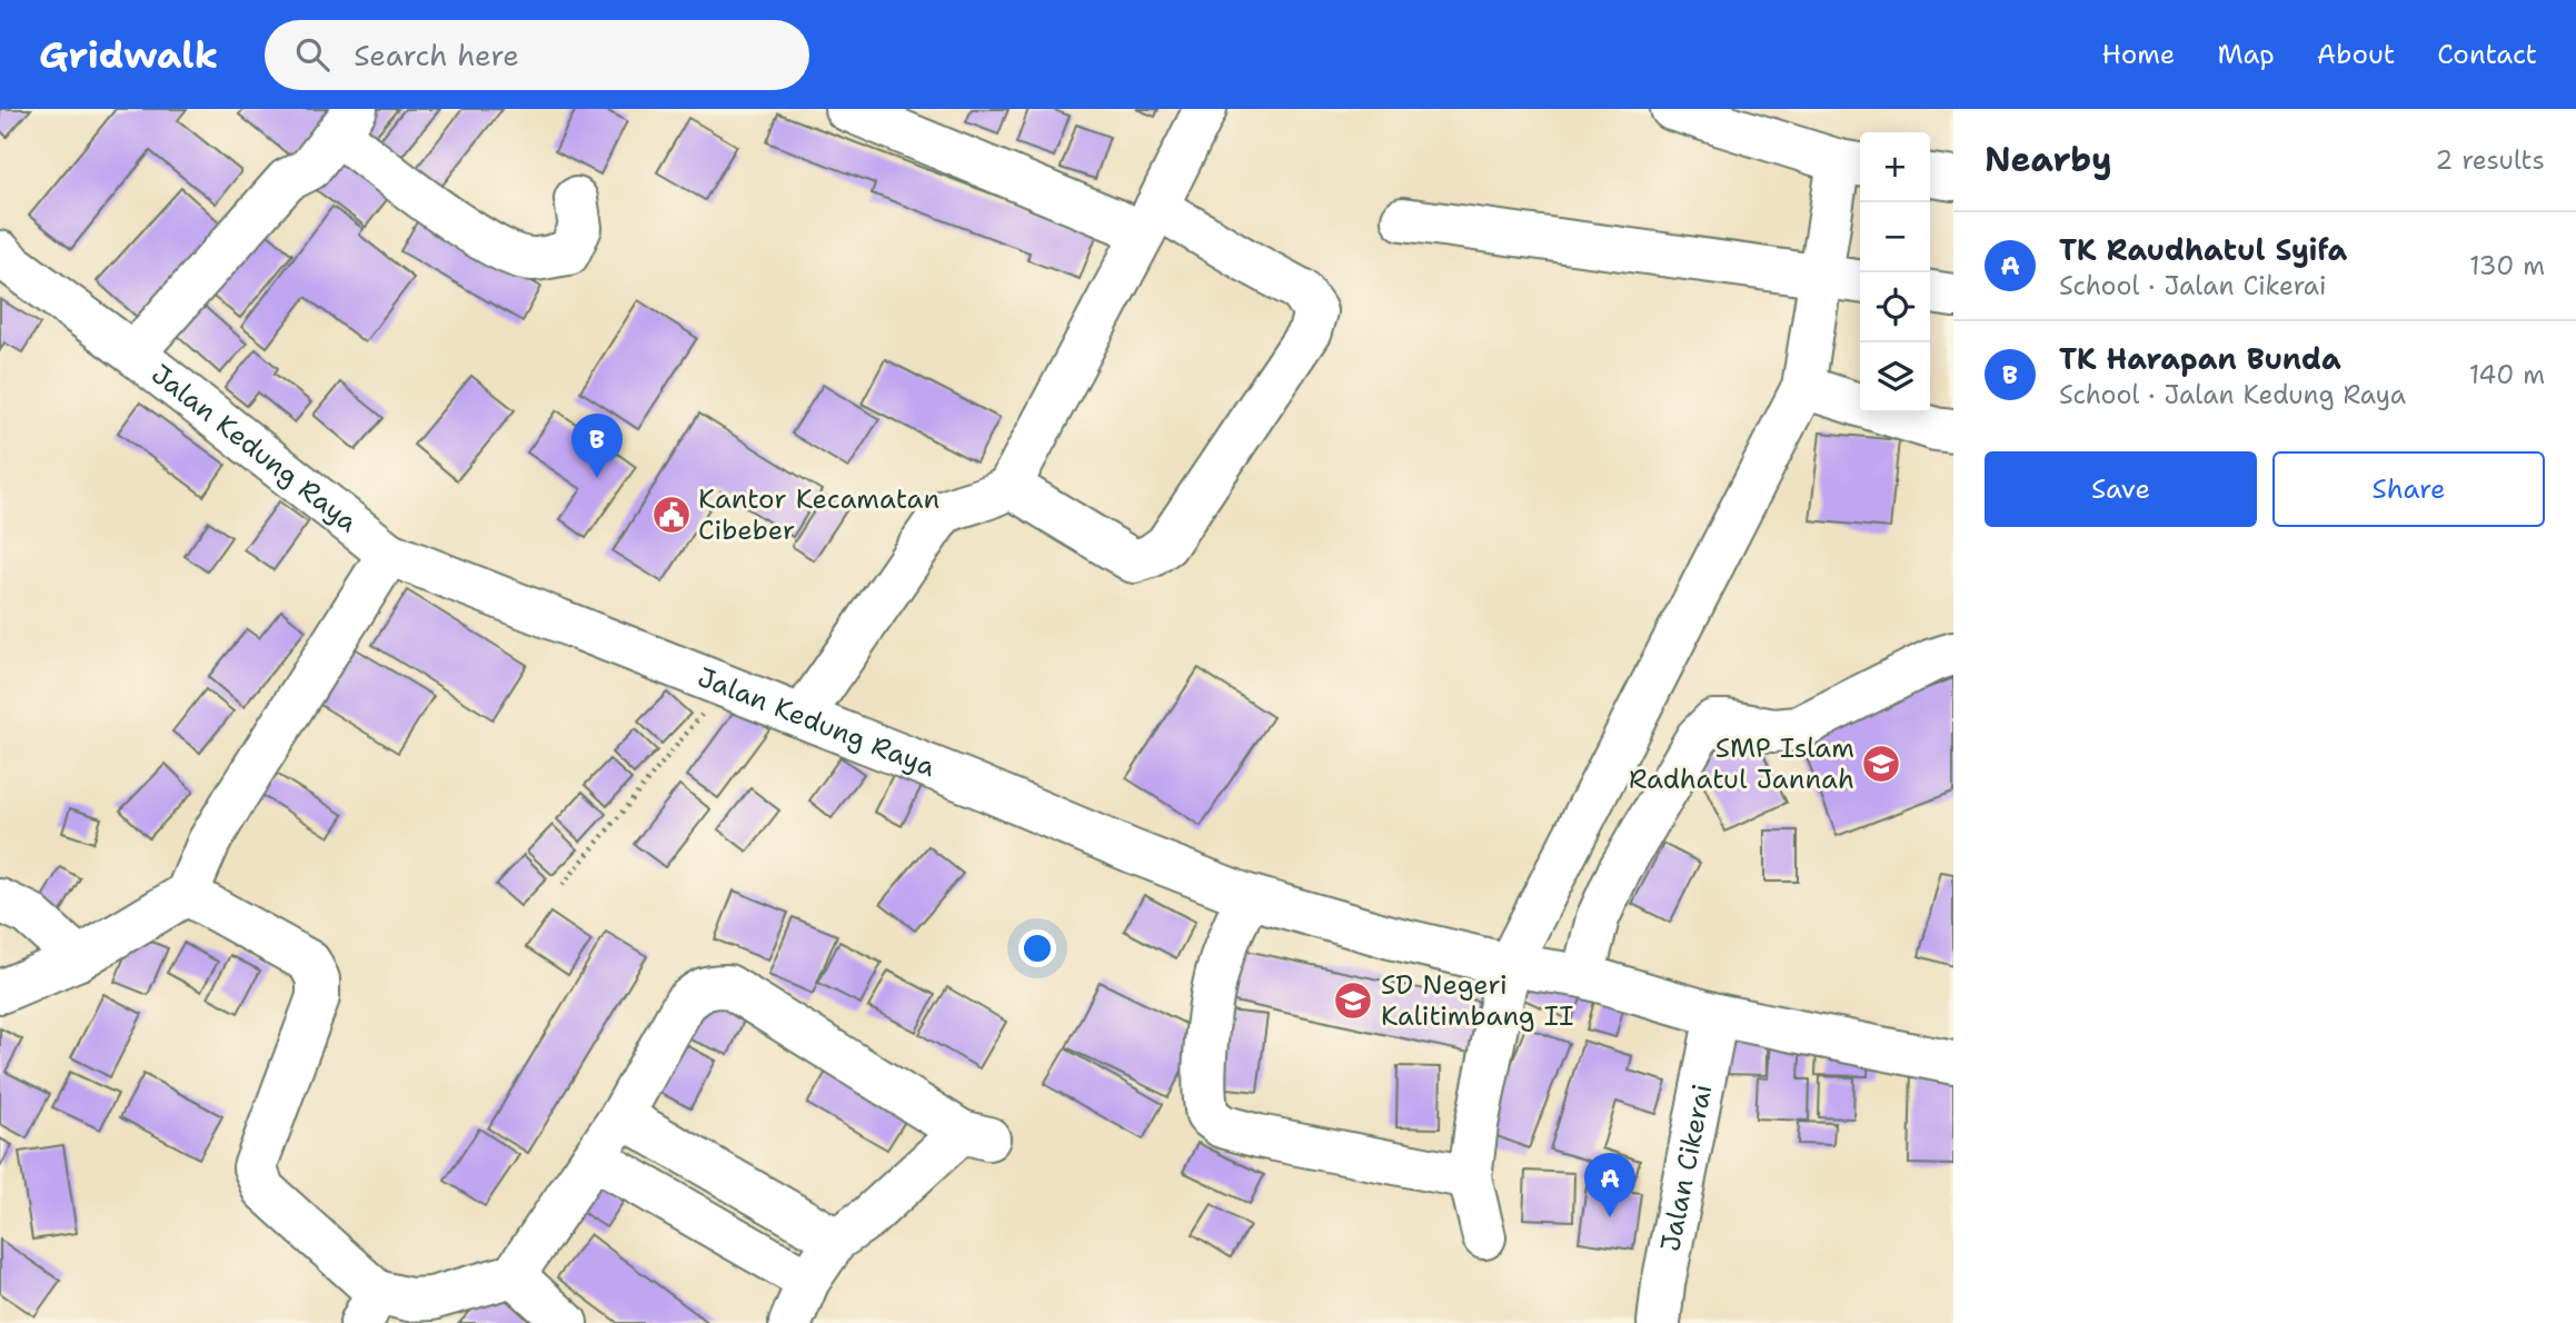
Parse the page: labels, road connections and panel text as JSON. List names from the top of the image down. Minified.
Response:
{"streets":{"street":["Jalan Kedung Raya","Jalan Cikerai"]},"crossings":[["Jalan Kedung Raya","Jalan Cikerai"]],"places":{"public building":["Kantor Kecamatan Cibeber"],"school or university":["SMP Islam Radhatul Jannah","SD Negeri Kalitimbang II"]},"page":{"header":"Gridwalk","search":"Search here","nav":["Home","Map","About","Contact"],"heading":["Nearby","2 results"],"map_buttons":["+","−"],"list":[{"mark":"A","name":"TK Raudhatul Syifa","note":"School · Jalan Cikerai","value":"130 m"},{"mark":"B","name":"TK Harapan Bunda","note":"School · Jalan Kedung Raya","value":"140 m"}],"pins":["B","A"],"buttons":["Save","Share"]}}
